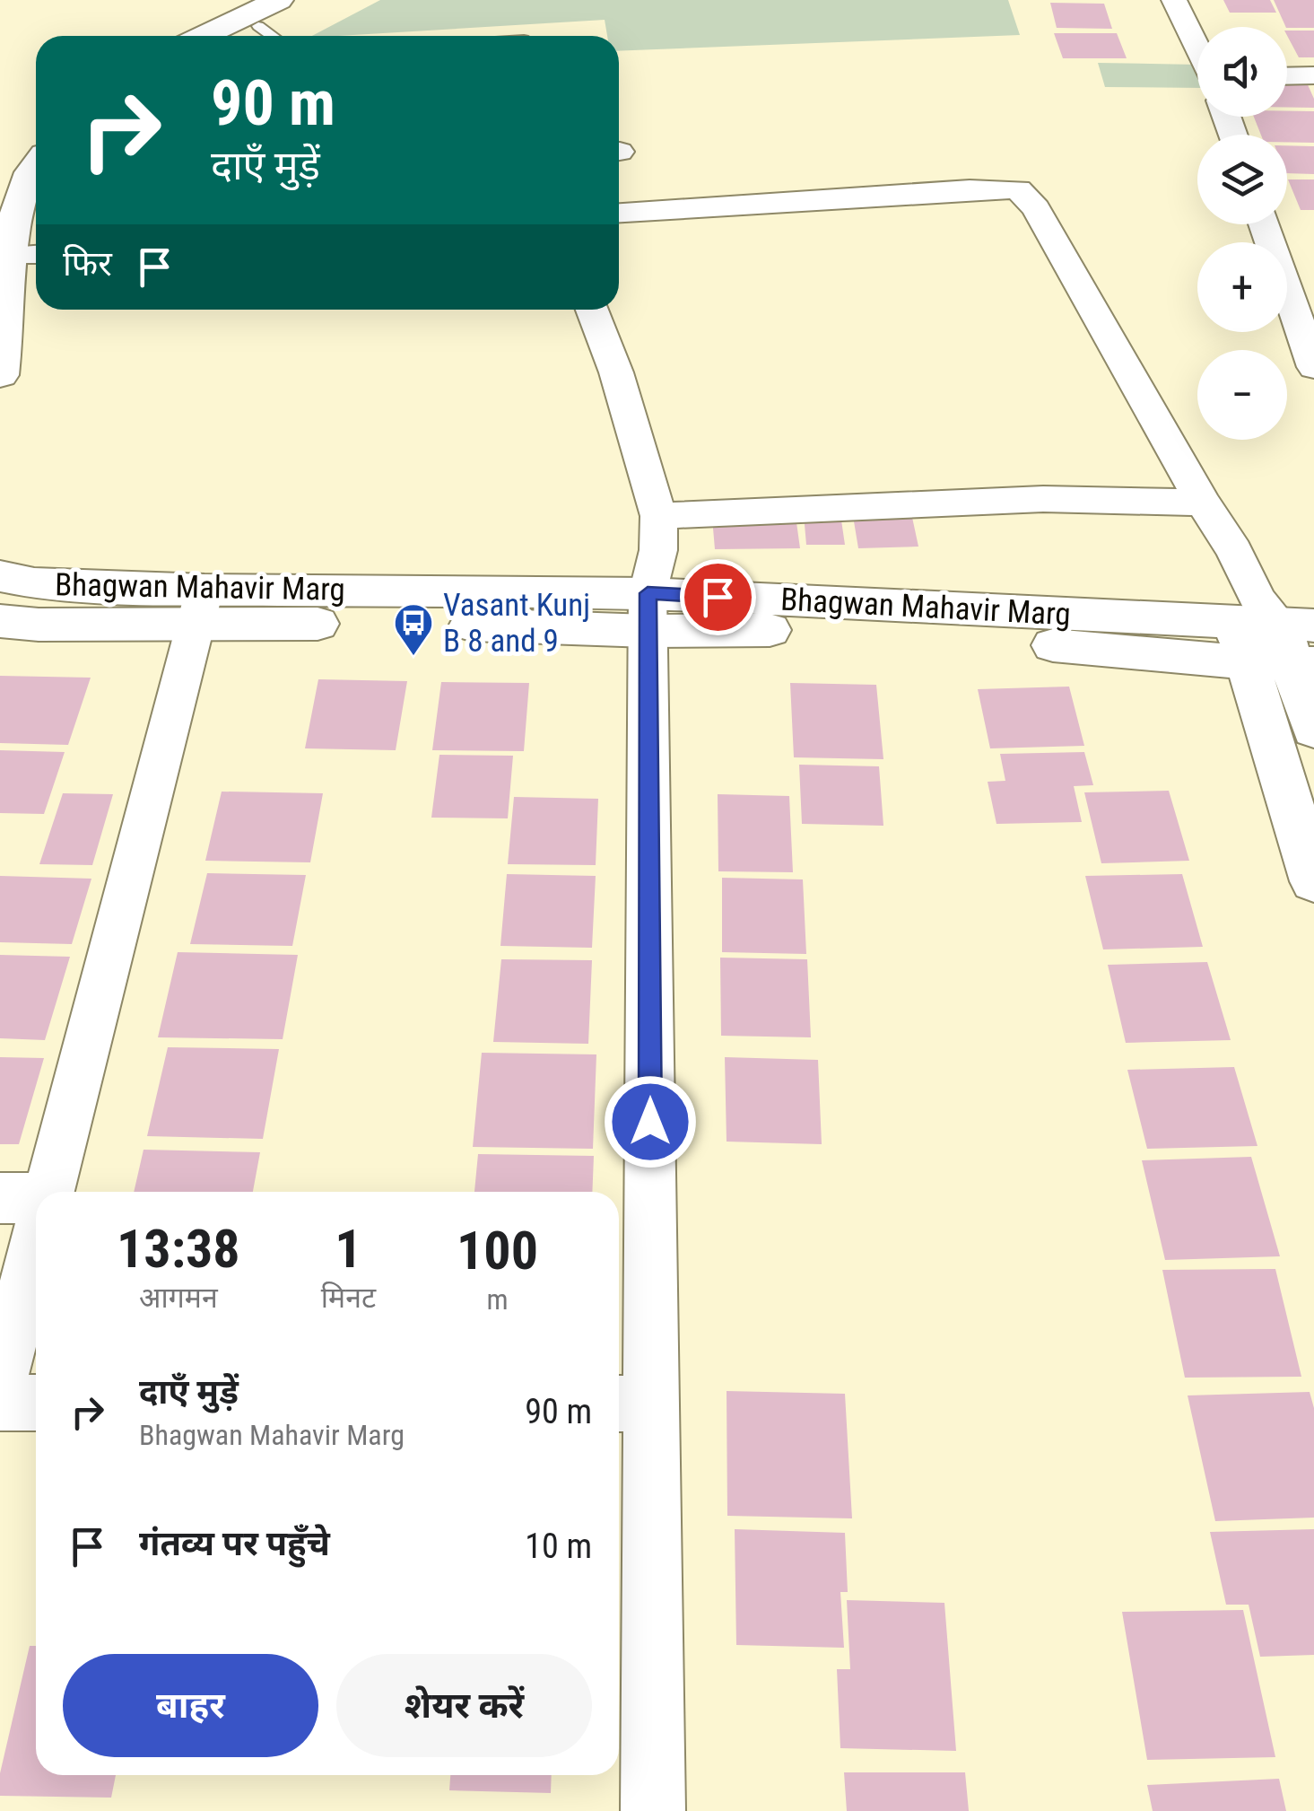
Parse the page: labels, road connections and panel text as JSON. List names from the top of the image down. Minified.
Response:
{"streets":{"street":["Bhagwan Mahavir Marg"]},"places":{"bus stop":["Vasant Kunj B 8 and 9"]},"page":{"map_buttons":["+","−"],"turn":["90 m","दाएँ मुड़ें"],"then":"फिर","eta":["13:38","आगमन","1","मिनट","100","m"],"list":[{"name":"दाएँ मुड़ें","note":"Bhagwan Mahavir Marg","value":"90 m"},{"name":"गंतव्य पर पहुँचे","value":"10 m"}],"buttons":["बाहर","शेयर करें"]}}
